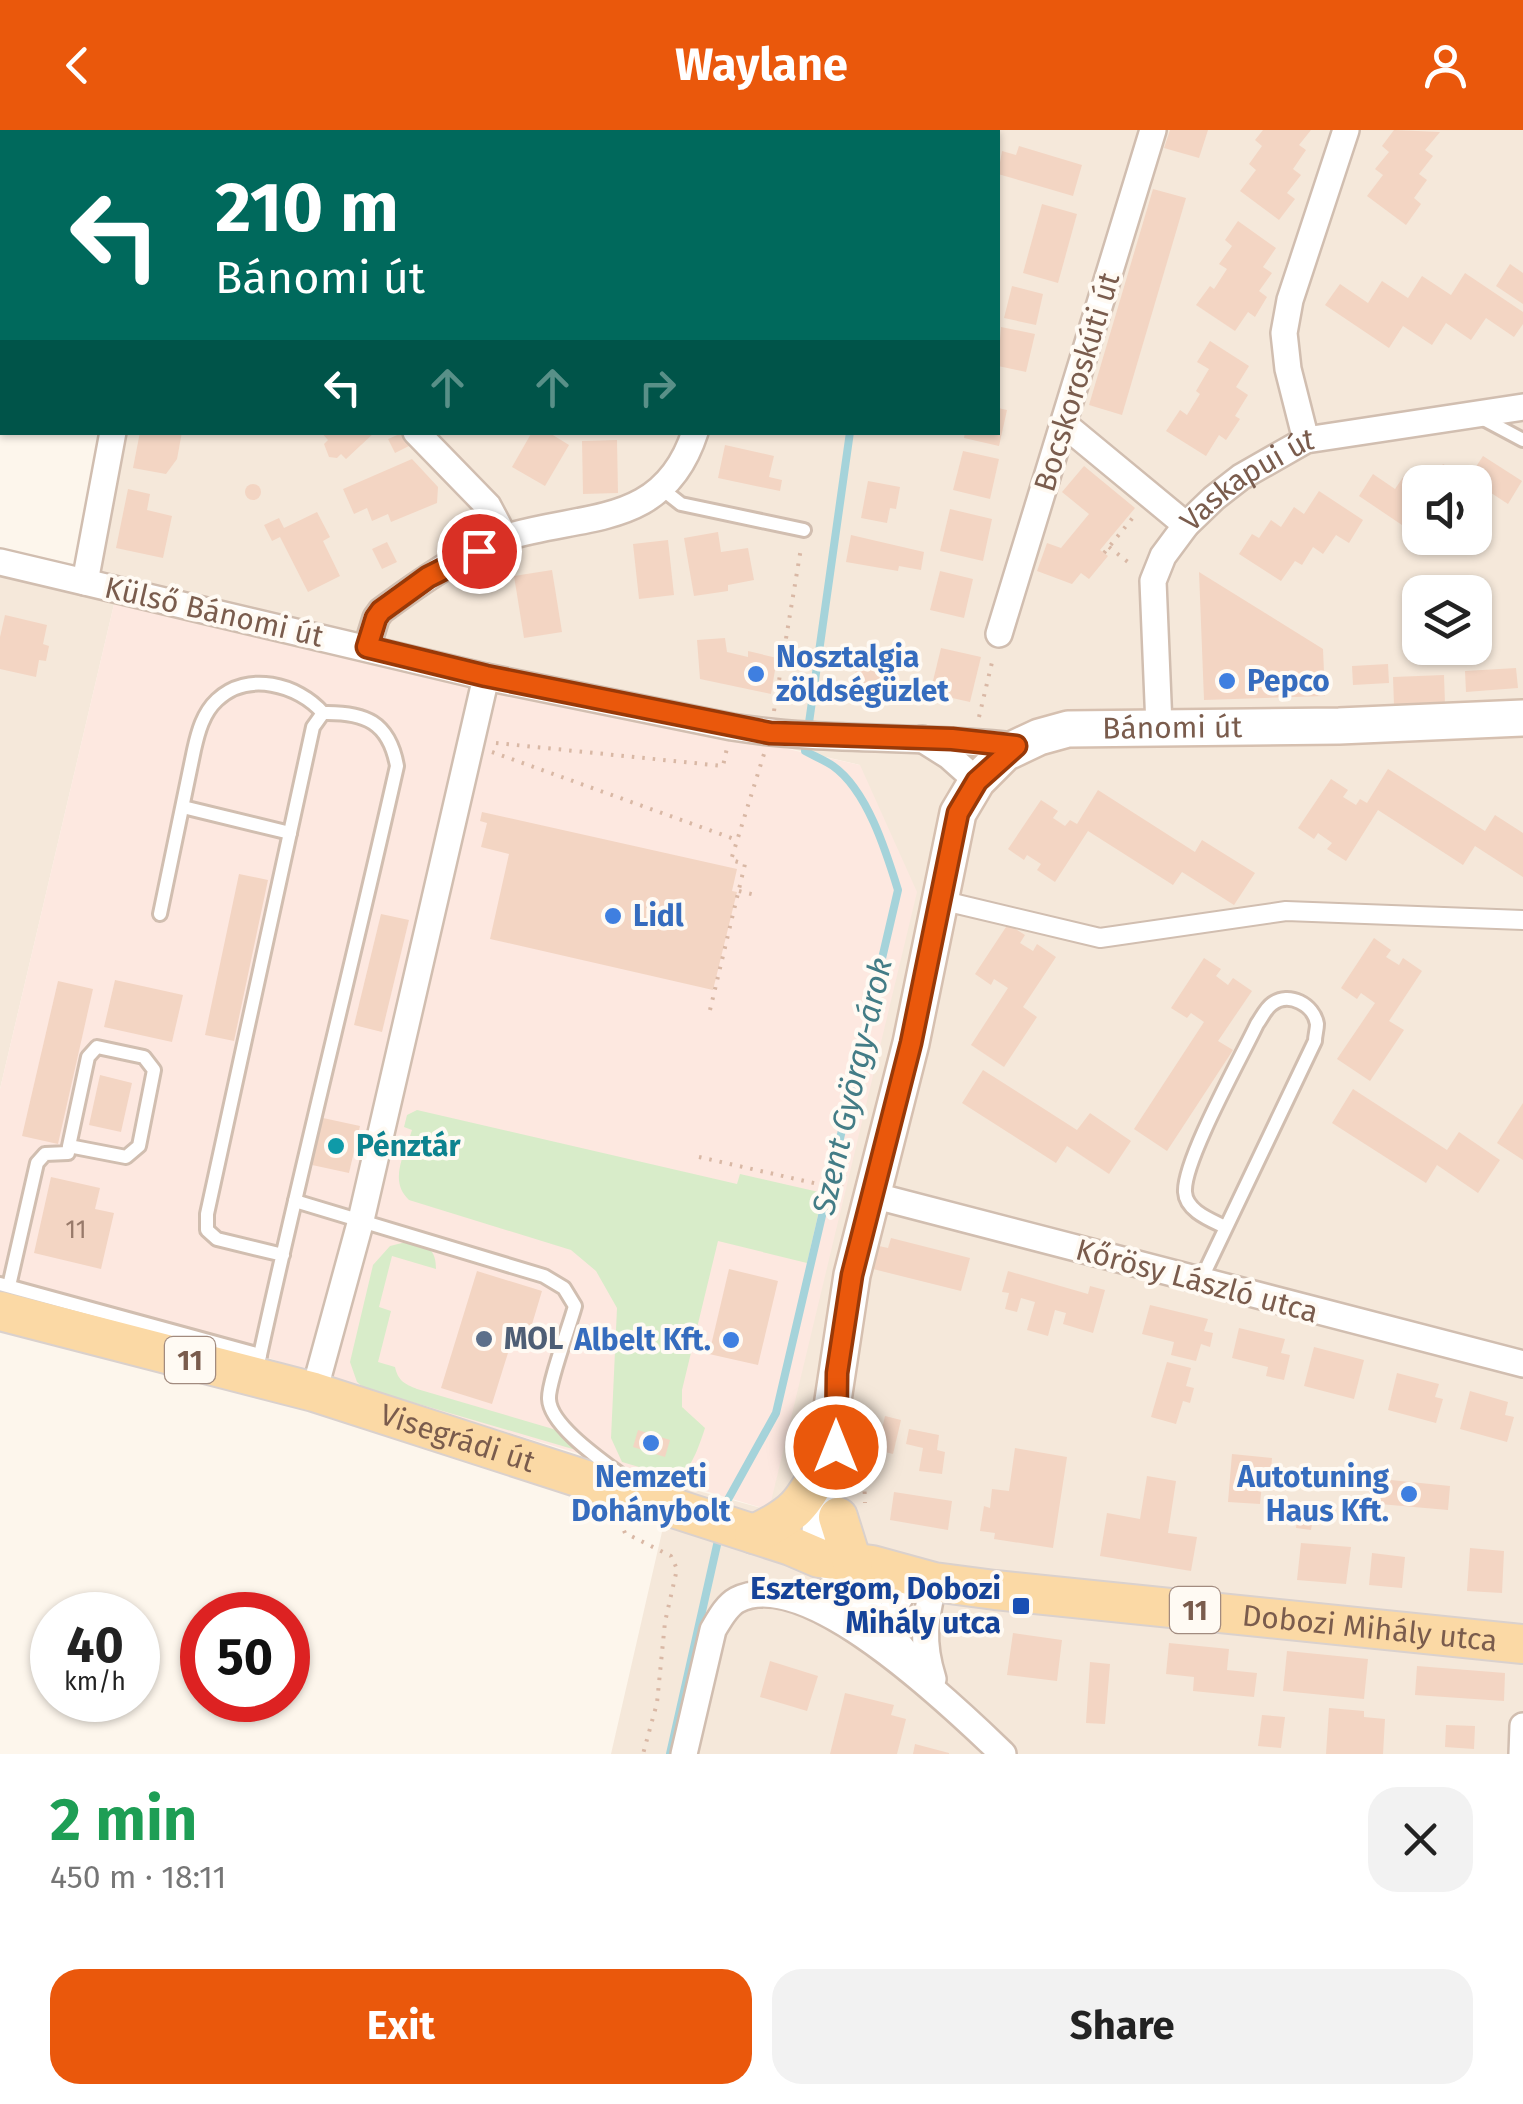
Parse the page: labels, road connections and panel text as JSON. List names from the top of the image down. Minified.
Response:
{"streets":{"main road":["Bánomi út","11","Visegrádi út","Dobozi Mihály utca"],"street":["Bocskoroskúti út","Vaskapui út","Külső Bánomi út","Kőrösy László utca"]},"crossings":[["Visegrádi út","Dobozi Mihály utca"]],"water":["Szent György-árok"],"places":{"other":["Nosztalgia zöldségüzlet","Pepco","Lidl","Pénztár","MOL","Albelt Kft.","Nemzeti Dohánybolt","Autotuning Haus Kft."],"transit":["Esztergom, Dobozi Mihály utca"]},"house_numbers":["11"],"page":{"header":"Waylane","turn":["210 m","Bánomi út"],"speed":"40 km/h","limit":"50","heading":["2 min","450 m · 18:11"],"buttons":["Exit","Share"]}}
